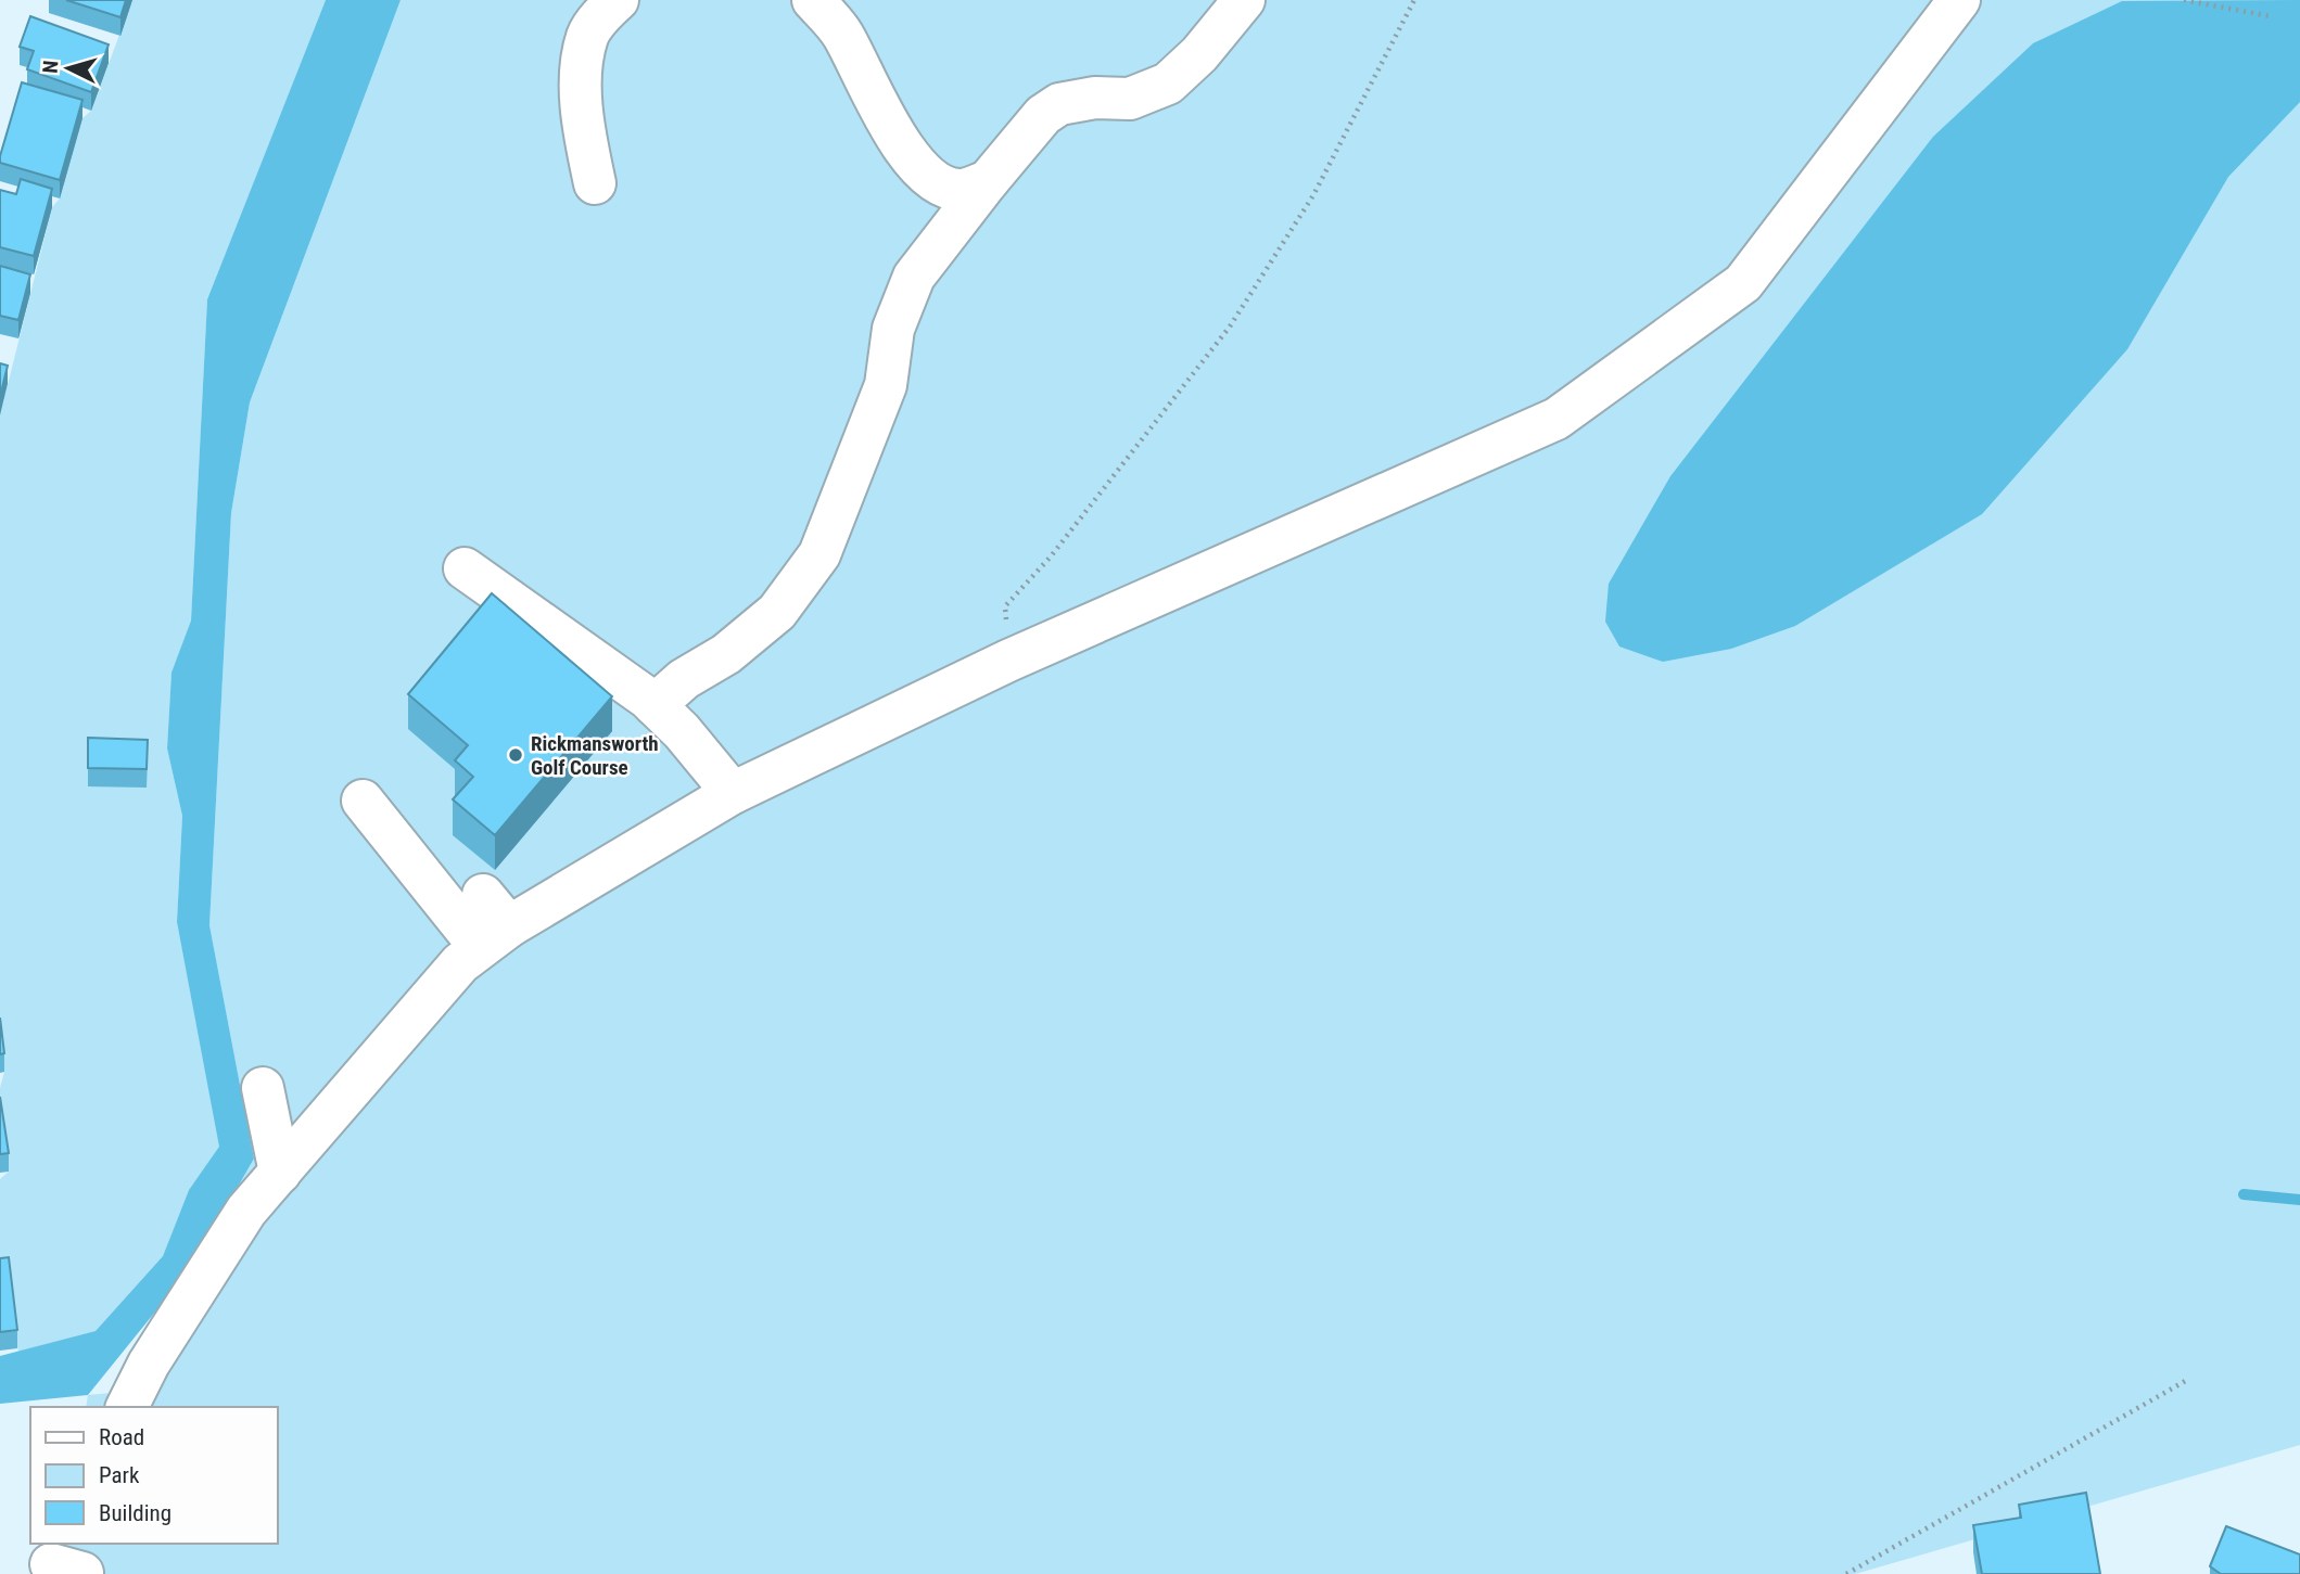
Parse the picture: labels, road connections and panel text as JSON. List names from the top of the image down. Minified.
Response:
{"places":["Rickmansworth Golf Course"],"legend":["Road","Park","Building"],"north":"left"}
